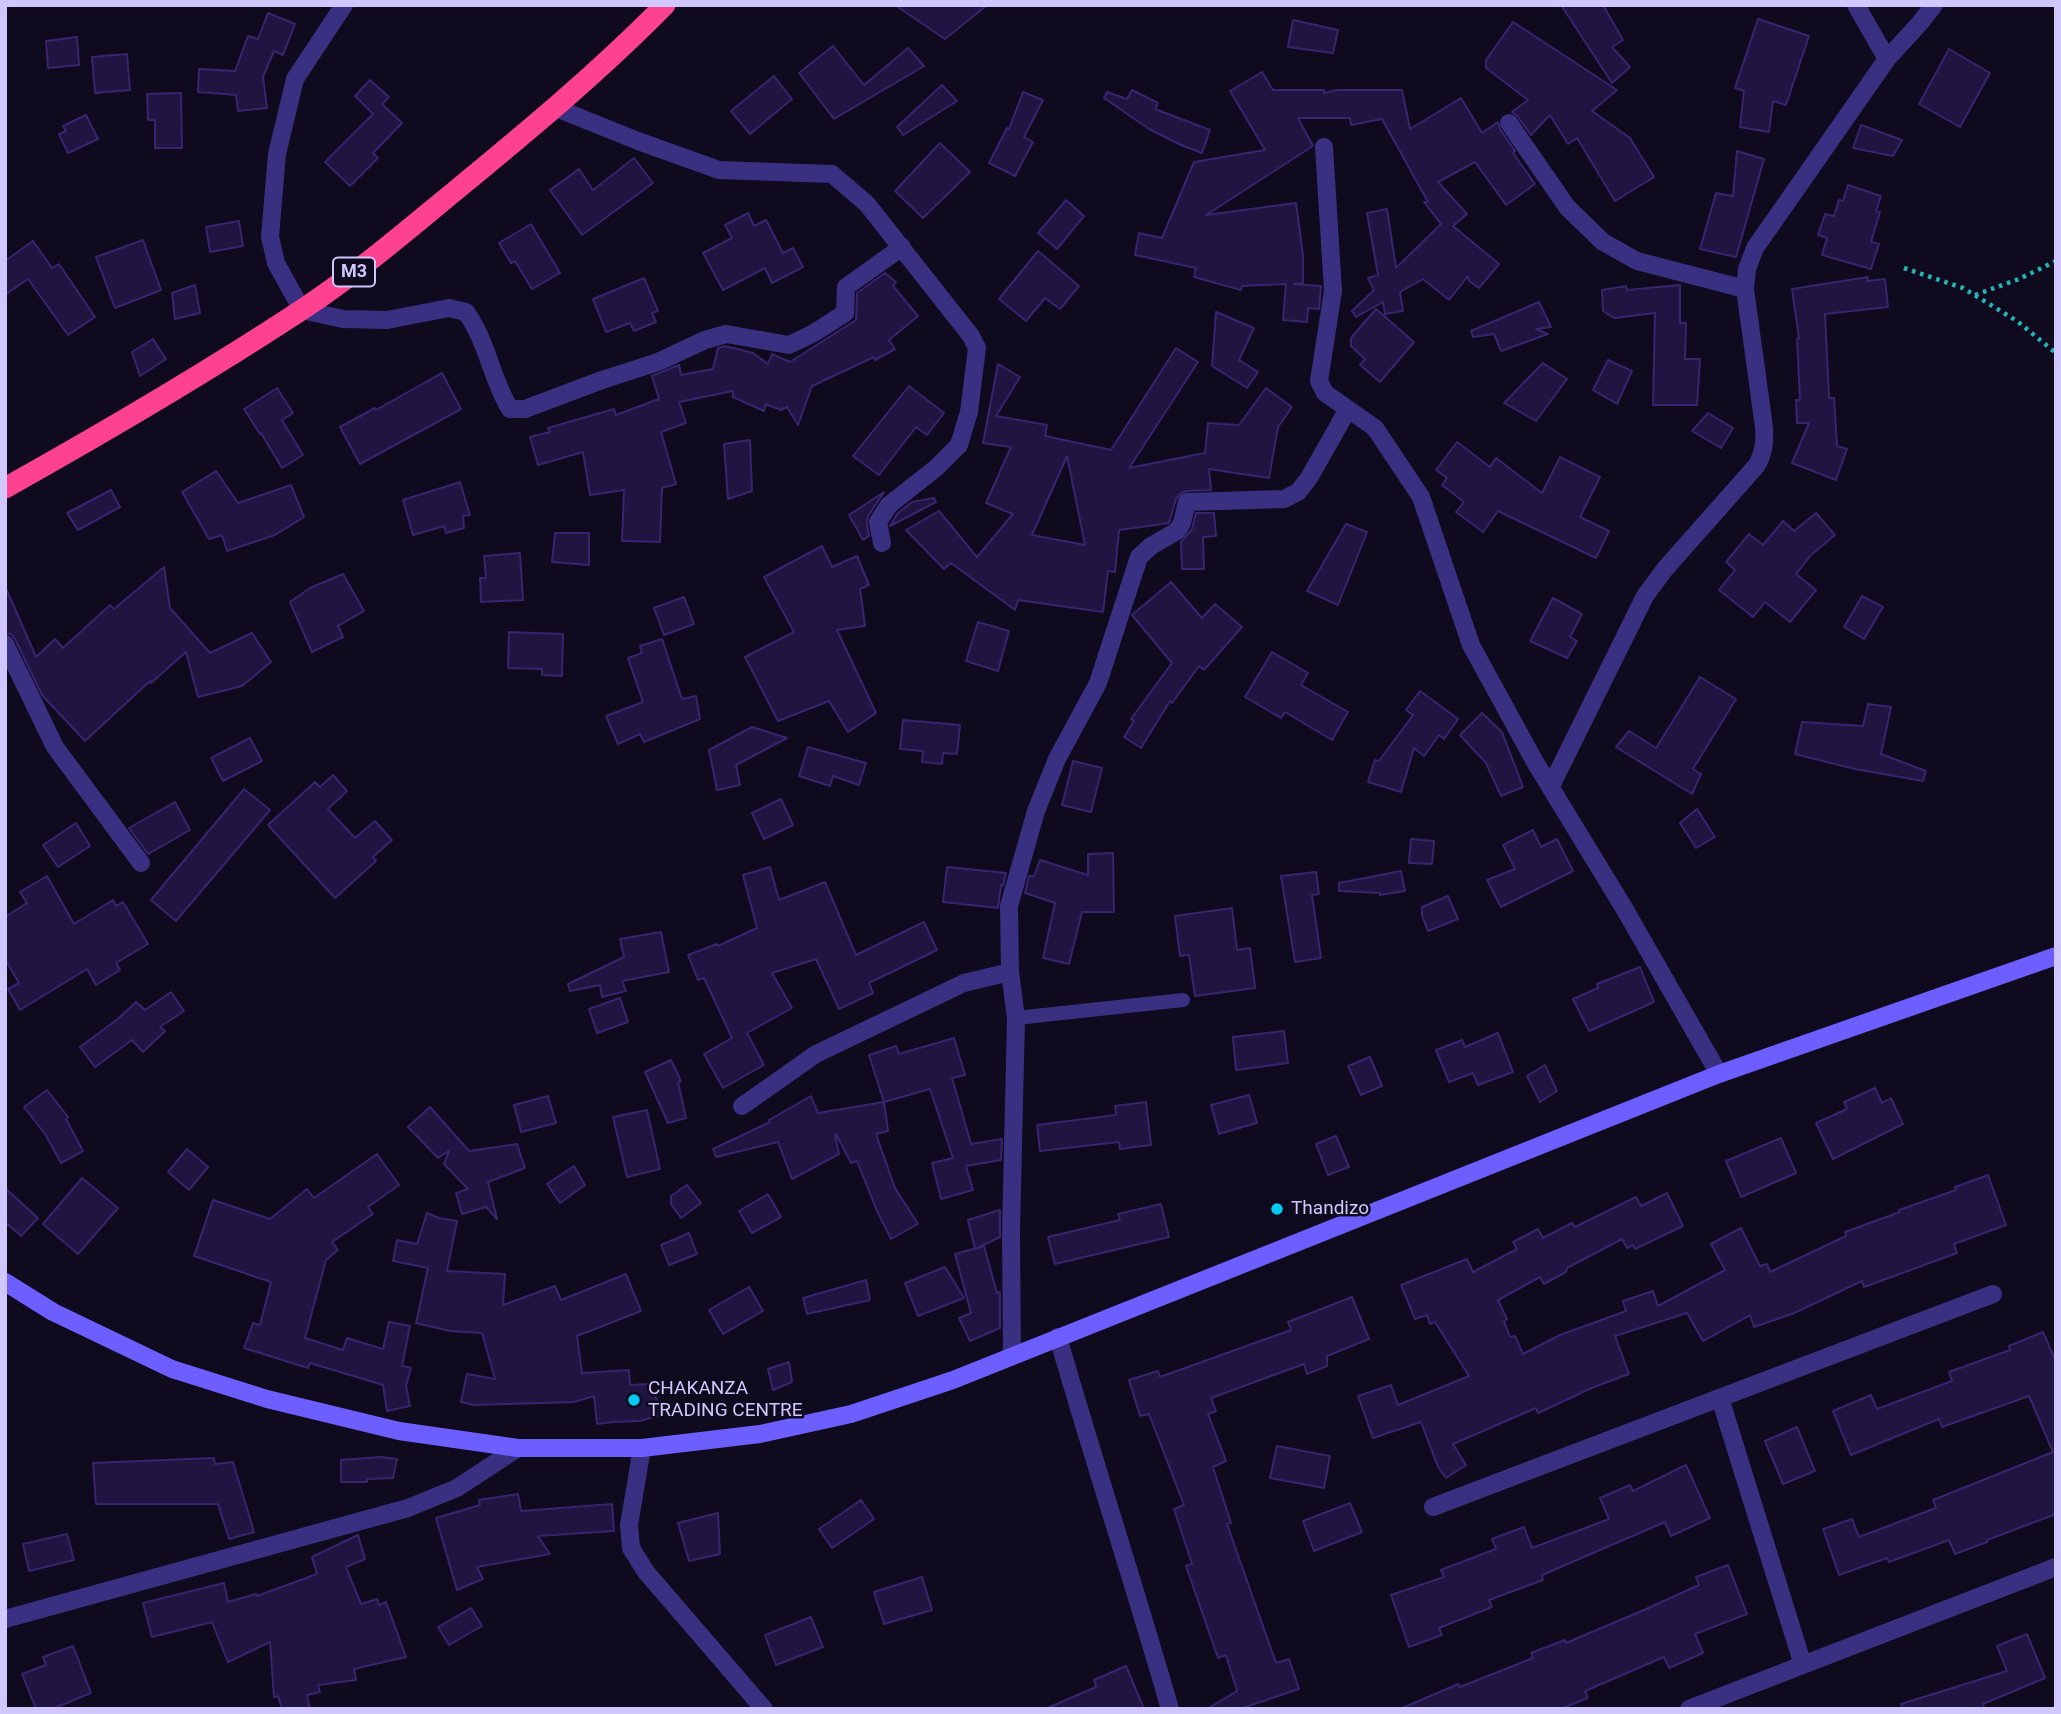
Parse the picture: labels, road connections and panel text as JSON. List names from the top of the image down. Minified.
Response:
{"streets":{"highway":["M3"]},"places":["Thandizo","CHAKANZA TRADING CENTRE"]}
